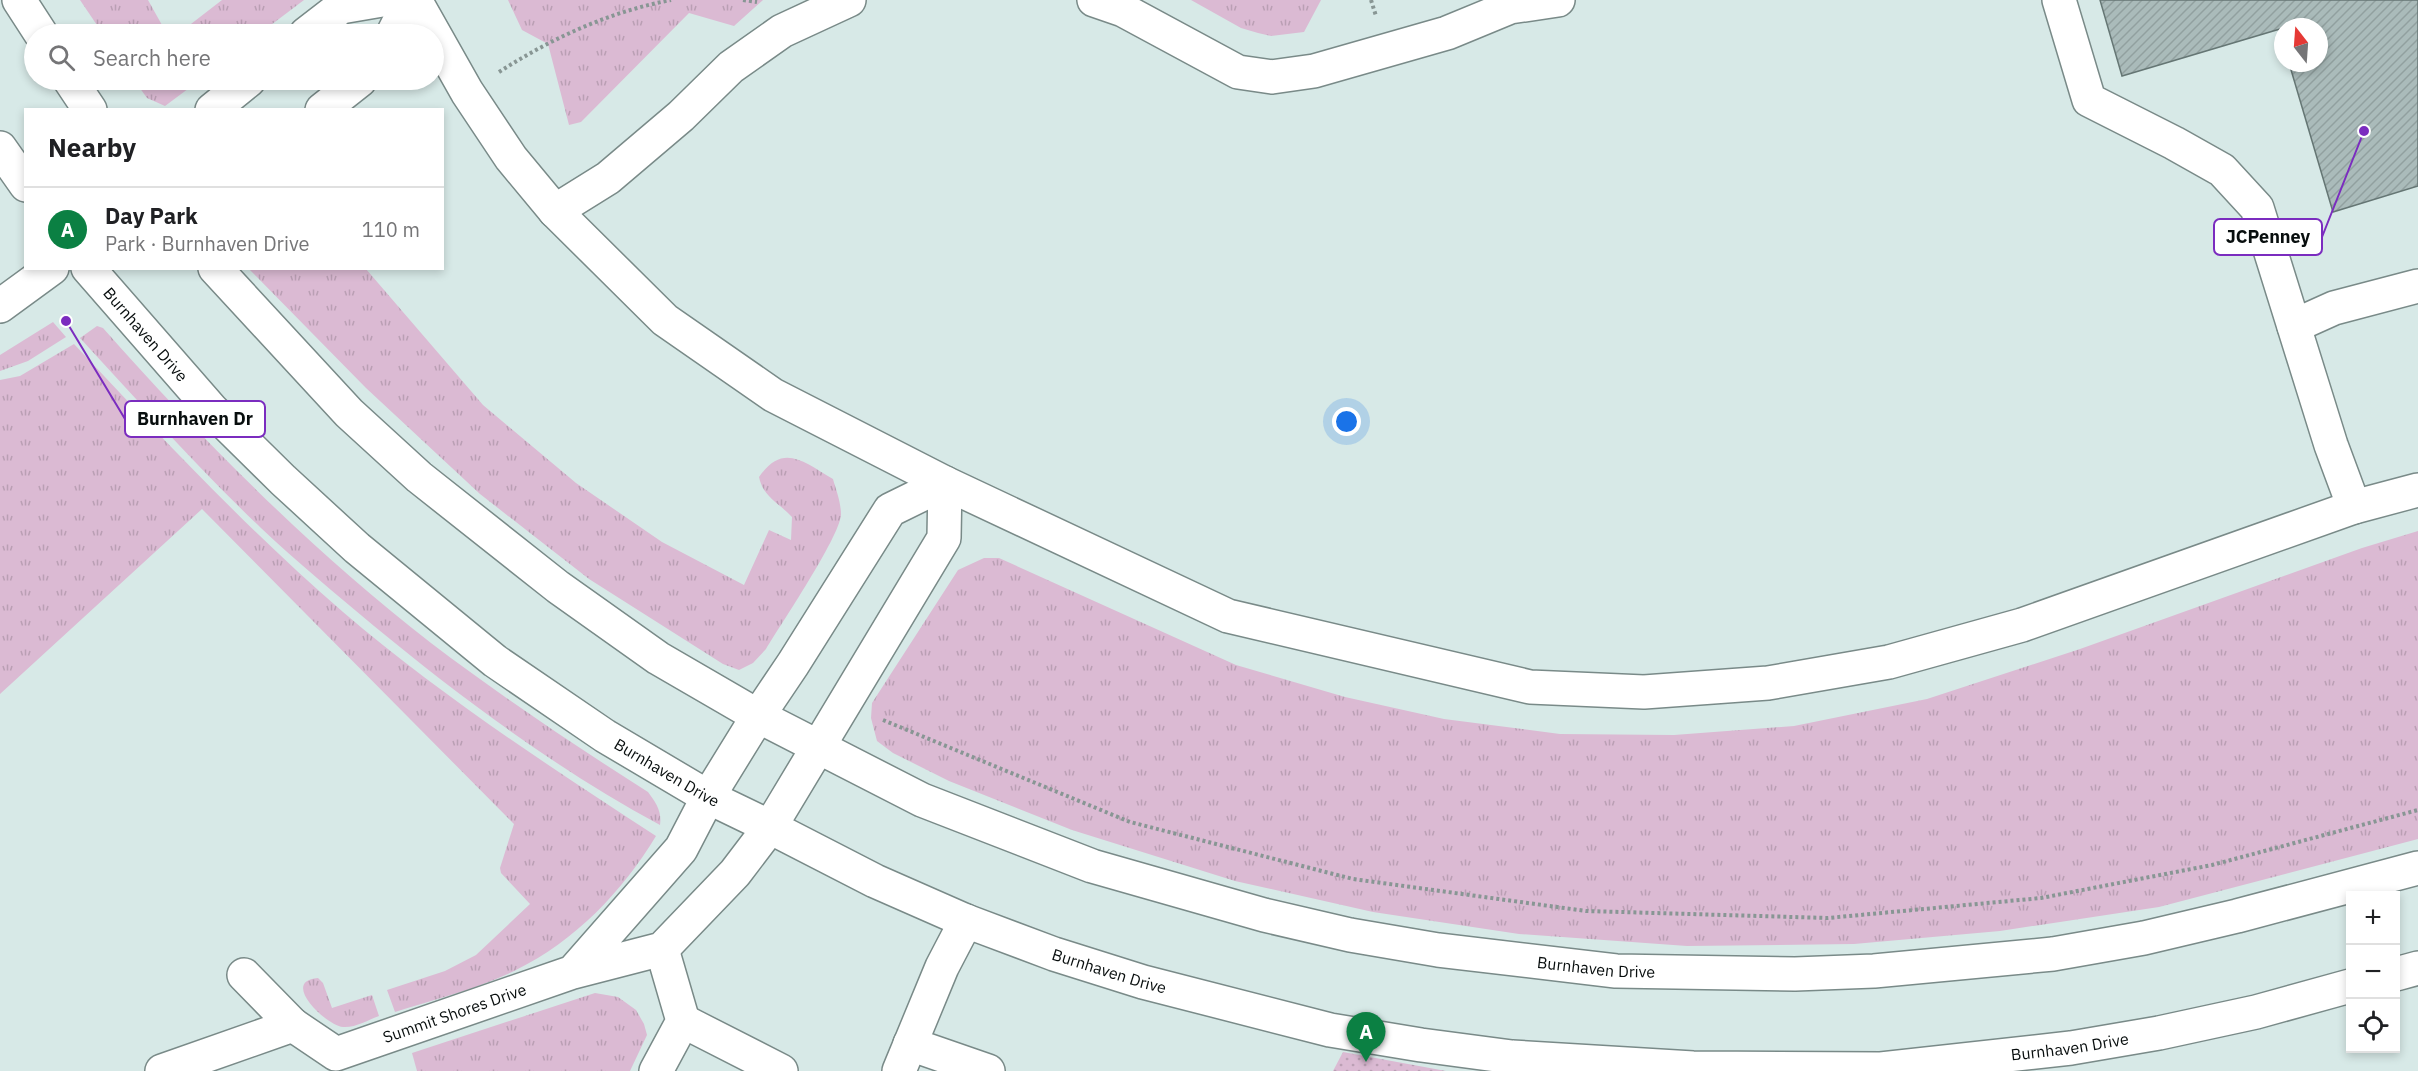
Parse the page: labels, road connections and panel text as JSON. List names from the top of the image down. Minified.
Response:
{"streets":{"street":["Burnhaven Drive","Summit Shores Drive"]},"crossings":[["Burnhaven Drive","Summit Shores Drive"]],"places":["JCPenney","Burnhaven Dr"],"north":"top","page":{"search":"Search here","heading":"Nearby","list":[{"mark":"A","name":"Day Park","note":"Park · Burnhaven Drive","value":"110 m"}],"map_buttons":["+","−"],"pins":"A"}}
